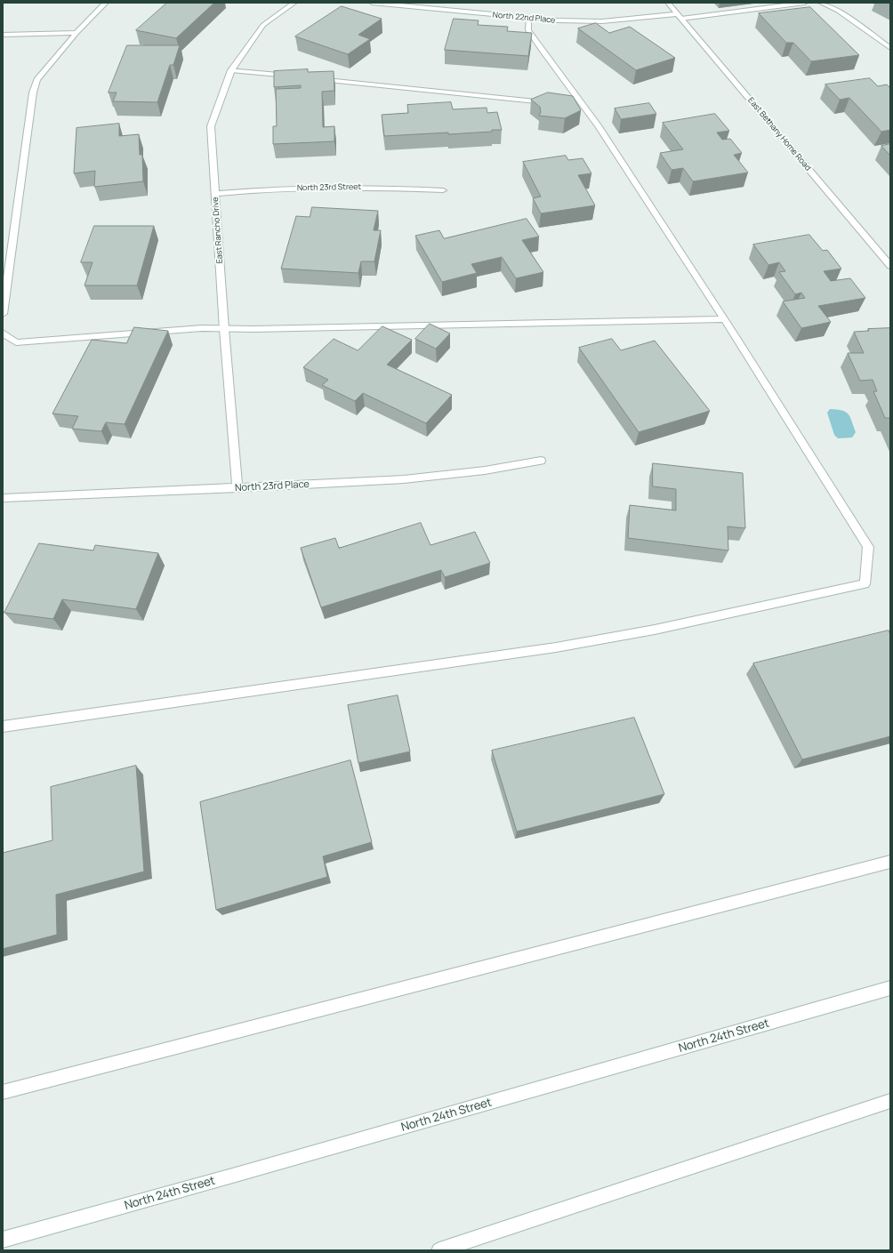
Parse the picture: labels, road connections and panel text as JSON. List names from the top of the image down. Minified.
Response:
{"streets":{"street":["North 22nd Place","East Bethany Home Road","North 23rd Street","East Rancho Drive","North 23rd Place","North 24th Street"]},"crossings":[["North 22nd Place","East Bethany Home Road"],["North 23rd Street","East Rancho Drive"],["East Rancho Drive","North 23rd Place"]]}
